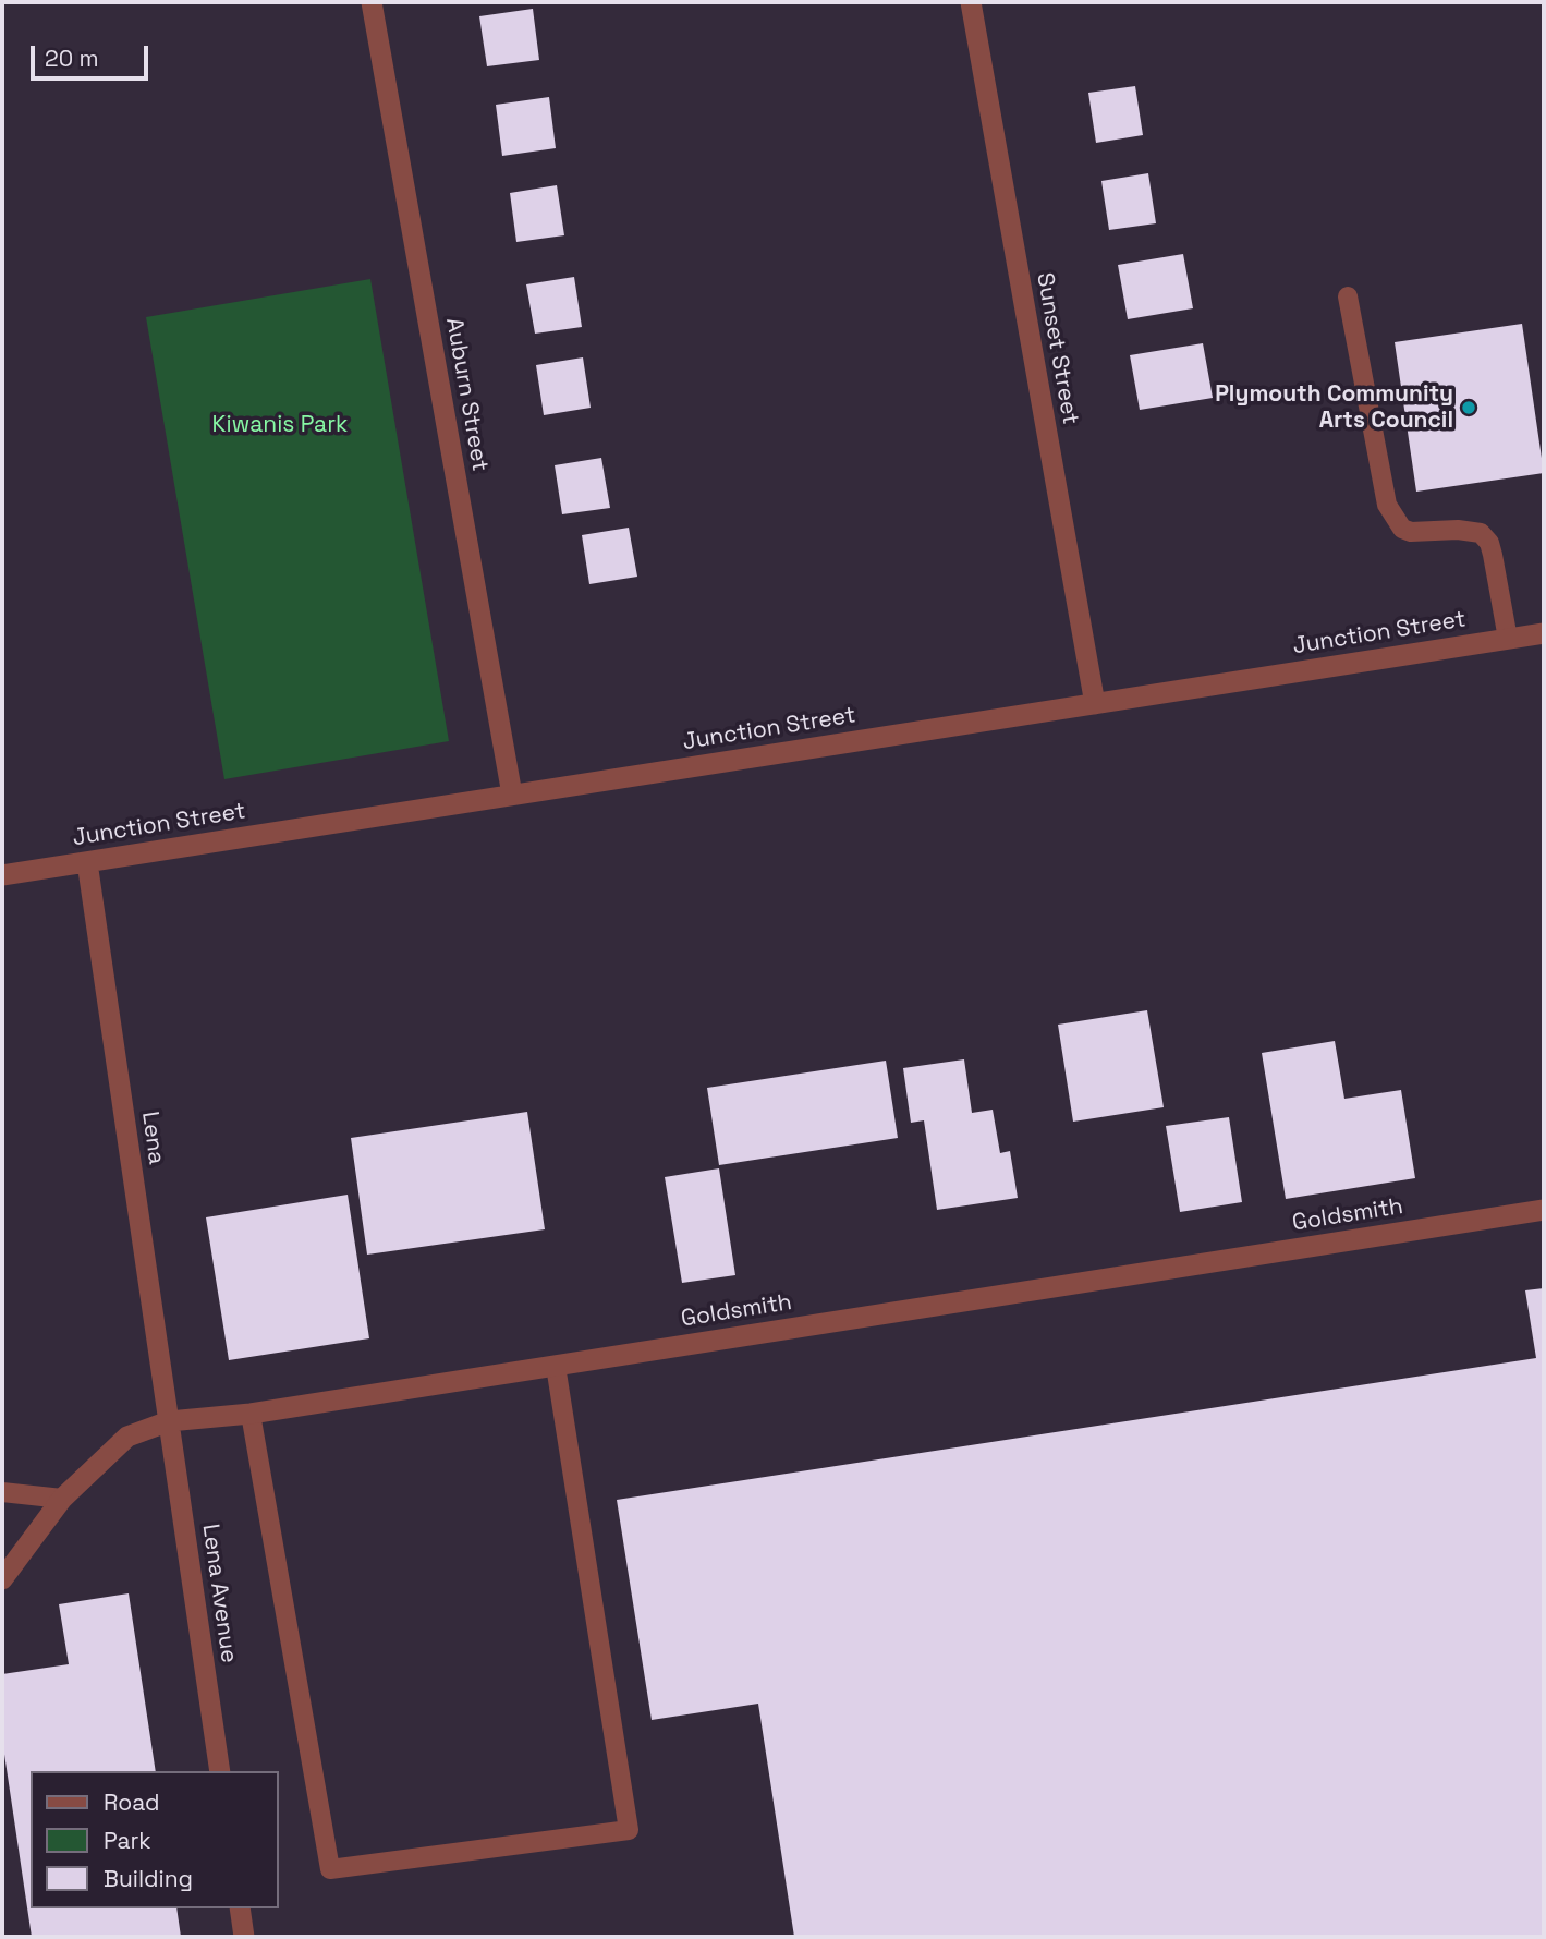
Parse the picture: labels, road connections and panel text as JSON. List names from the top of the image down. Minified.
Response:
{"streets":{"street":["Sunset Street","Auburn Street","Junction Street","Lena","Goldsmith","Lena Avenue"]},"crossings":[["Sunset Street","Junction Street"],["Auburn Street","Junction Street"],["Junction Street","Lena"],["Lena","Goldsmith"],["Lena","Lena Avenue"],["Goldsmith","Lena Avenue"]],"parks":["Kiwanis Park"],"places":["Plymouth Community Arts Council"],"legend":["Road","Park","Building"],"scale_bar":"20 m"}
